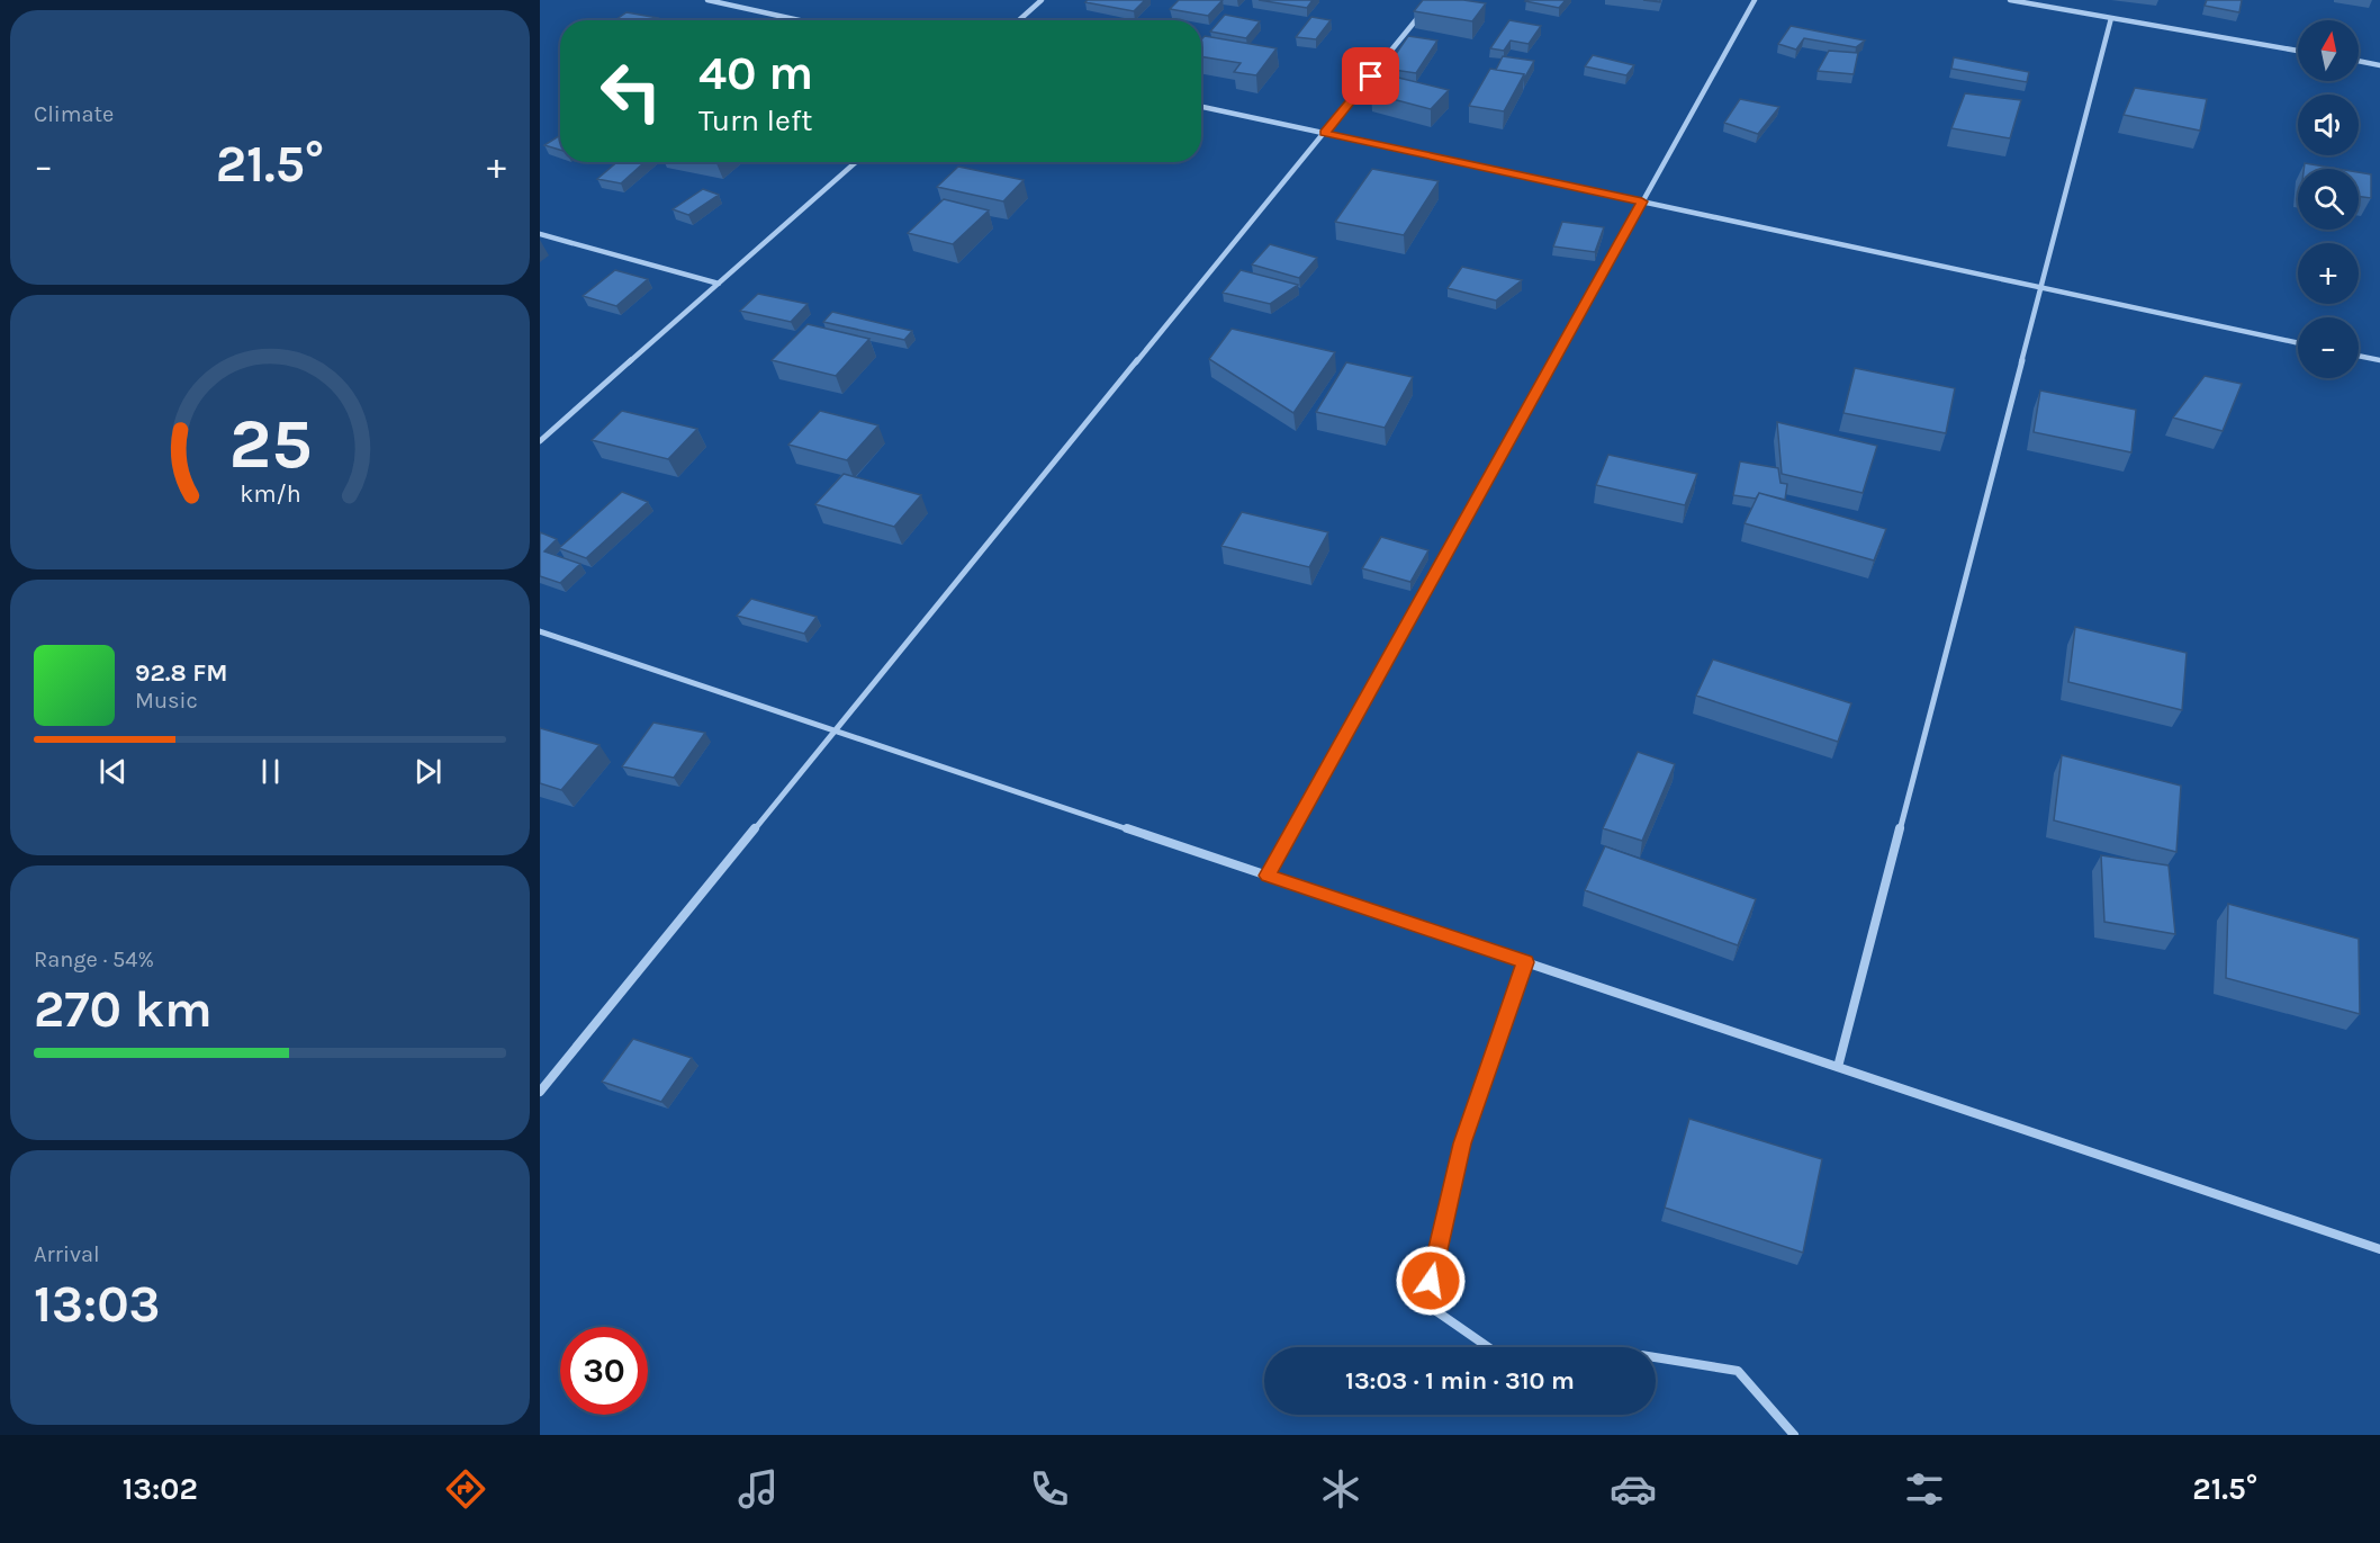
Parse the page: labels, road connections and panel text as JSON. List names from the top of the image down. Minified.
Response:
{"north":"top","page":{"tile":["Climate",["Range · 54%","270 km"],["Arrival","13:03"]],"map_buttons":["+","−"],"turn":["40 m","Turn left"],"heat":["−","21.5°","+"],"song":["92.8 FM","Music"],"limit":"30","trip":"13:03 · 1 min · 310 m","tabs":["13:02","21.5°"],"gauge":["25","km/h"]}}
